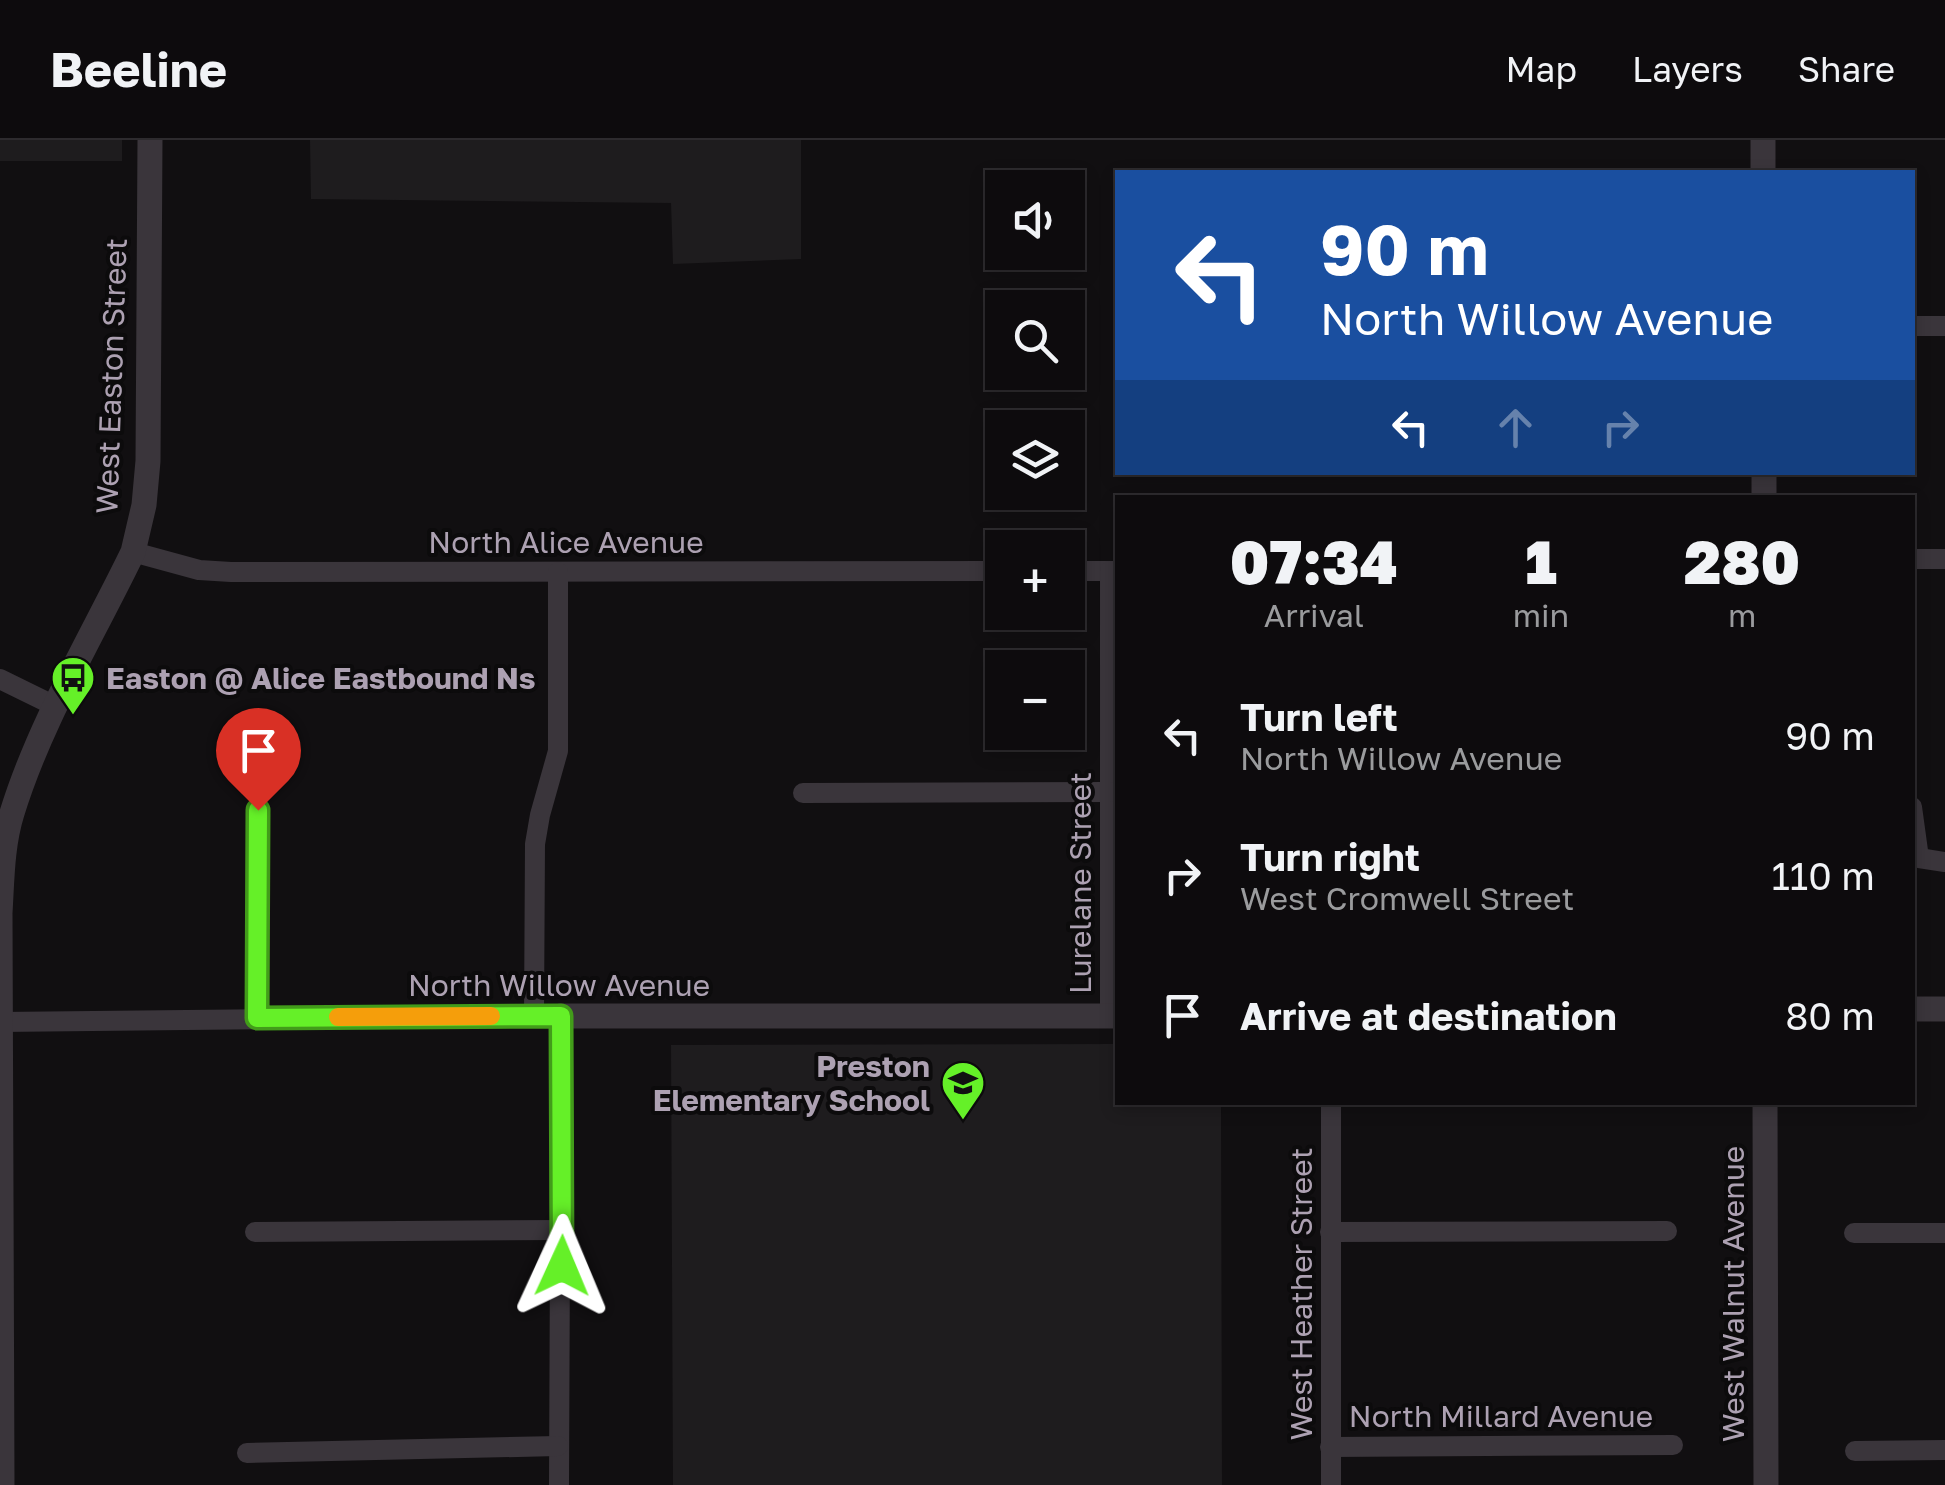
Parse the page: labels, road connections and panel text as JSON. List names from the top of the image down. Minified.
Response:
{"streets":{"street":["West Easton Street","North Alice Avenue","Lurelane Street","North Willow Avenue","West Heather Street","West Walnut Avenue","North Millard Avenue"]},"crossings":[["West Easton Street","North Alice Avenue"],["West Easton Street","North Willow Avenue"],["Lurelane Street","North Willow Avenue"],["West Heather Street","North Millard Avenue"]],"places":{"bus stop":["Easton @ Alice Eastbound Ns"],"school or university":["Preston Elementary School"]},"page":{"header":"Beeline","nav":["Map","Layers","Share"],"map_buttons":["+","−"],"turn":["90 m","North Willow Avenue"],"eta":["07:34","Arrival","1","min","280","m"],"list":[{"name":"Turn left","note":"North Willow Avenue","value":"90 m"},{"name":"Turn right","note":"West Cromwell Street","value":"110 m"},{"name":"Arrive at destination","value":"80 m"}]}}
